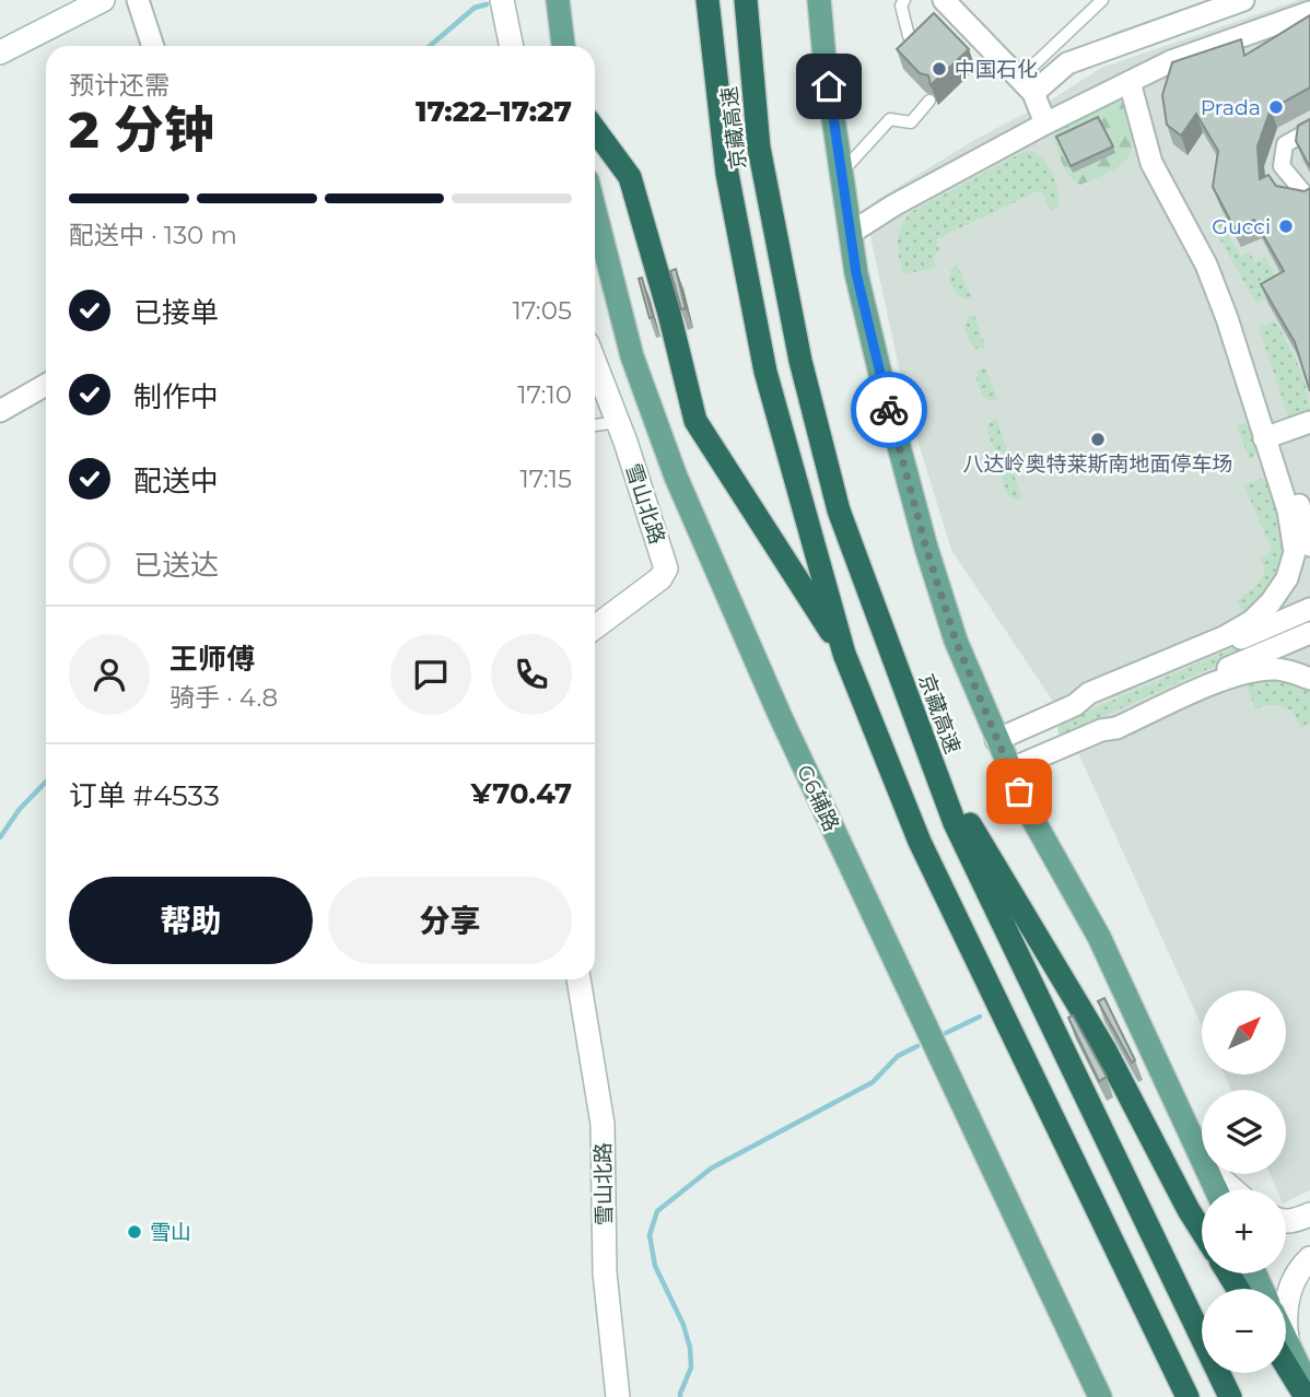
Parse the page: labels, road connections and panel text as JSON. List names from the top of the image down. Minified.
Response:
{"streets":{"highway":["京藏高速"],"main road":["G6辅路"],"street":["雪山北路"]},"places":["中国石化","Prada","Gucci","八达岭奥特莱斯南地面停车场","雪山"],"north":"top right","page":{"heading":["2 分钟","预计还需","17:22–17:27"],"panel":["王师傅","骑手 · 4.8","订单 #4533","¥70.47"],"bar":"配送中 · 130 m","list":[["已接单","17:05"],["制作中","17:10"],["配送中","17:15"],"已送达"],"buttons":["帮助","分享"],"map_buttons":["+","−"]}}
